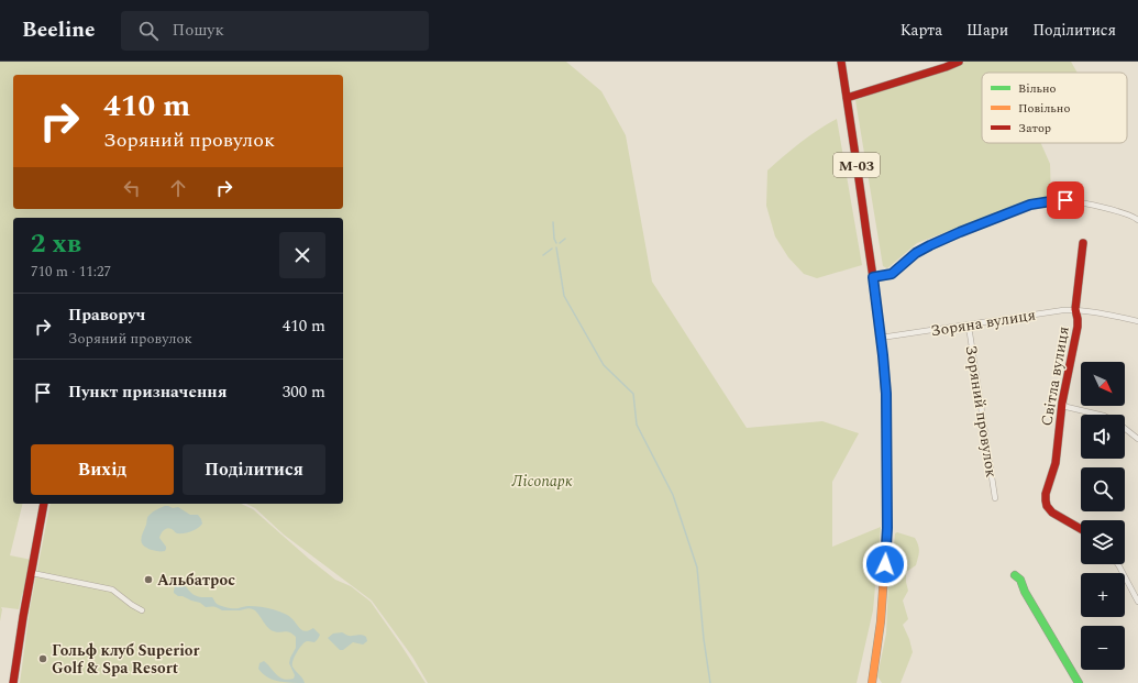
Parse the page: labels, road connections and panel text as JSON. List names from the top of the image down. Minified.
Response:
{"streets":{"main road":["М-03","Світла вулиця"],"street":["Зоряна вулиця","Зоряний провулок"]},"crossings":[["М-03","Зоряна вулиця"],["Зоряна вулиця","Світла вулиця"],["Зоряна вулиця","Зоряний провулок"]],"parks":["Лісопарк"],"places":["Альбатрос","Гольф клуб Superior Golf & Spa Resort"],"legend":["Вільно","Повільно","Затор"],"north":"bottom right","page":{"header":"Beeline","search":"Пошук","nav":["Карта","Шари","Поділитися"],"turn":["410 m","Зоряний провулок"],"heading":["2 хв","710 m · 11:27"],"list":[{"name":"Праворуч","note":"Зоряний провулок","value":"410 m"},{"name":"Пункт призначення","value":"300 m"}],"map_buttons":["+","−"],"buttons":["Вихід","Поділитися"]}}
